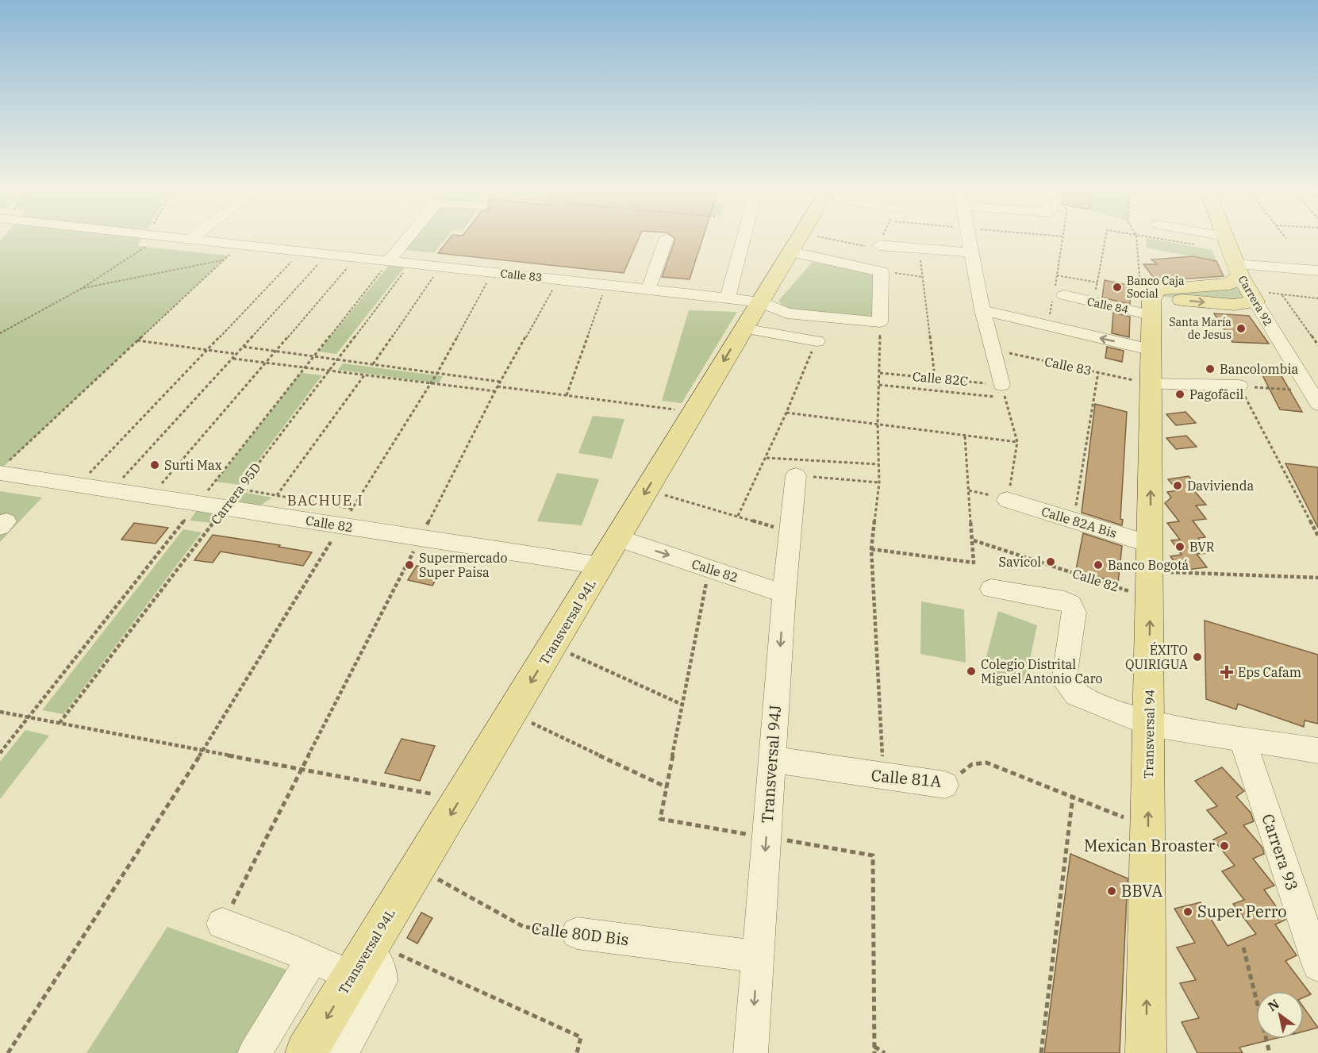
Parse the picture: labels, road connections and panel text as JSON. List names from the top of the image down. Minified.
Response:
{"streets":{"main road":["Carrera 92","Transversal 94L","Transversal 94"],"street":["Calle 83","Calle 84","Calle 82A Bis","Calle 82","Transversal 94J","Calle 81A","Carrera 93","Calle 80D Bis"],"path":["Calle 82C","Carrera 95D"]},"crossings":[["Calle 83","Carrera 95D"],["Calle 83","Transversal 94L"],["Calle 83","Transversal 94"],["Calle 84","Transversal 94"],["Carrera 95D","Calle 82"],["Calle 82A Bis","Transversal 94"],["Calle 82","Transversal 94L"],["Calle 82","Transversal 94J"],["Transversal 94L","Calle 80D Bis"],["Transversal 94J","Calle 81A"],["Transversal 94J","Calle 80D Bis"]],"one_way":["Transversal 94L","Transversal 94","Transversal 94J"],"districts":["BACHUE I"],"places":{"other":["Banco Caja Social","Santa María de Jesus","Bancolombia","Pagofãcil","Surti Max","Davivienda","BVR","Savicol","Supermercado Super Paisa","Banco Bogotá","ÉXITO QUIRIGUA","Colegio Distrital Miguel Antonio Caro","Mexican Broaster","BBVA","Super Perro"],"health":["Eps Cafam"]},"north":"top left"}
